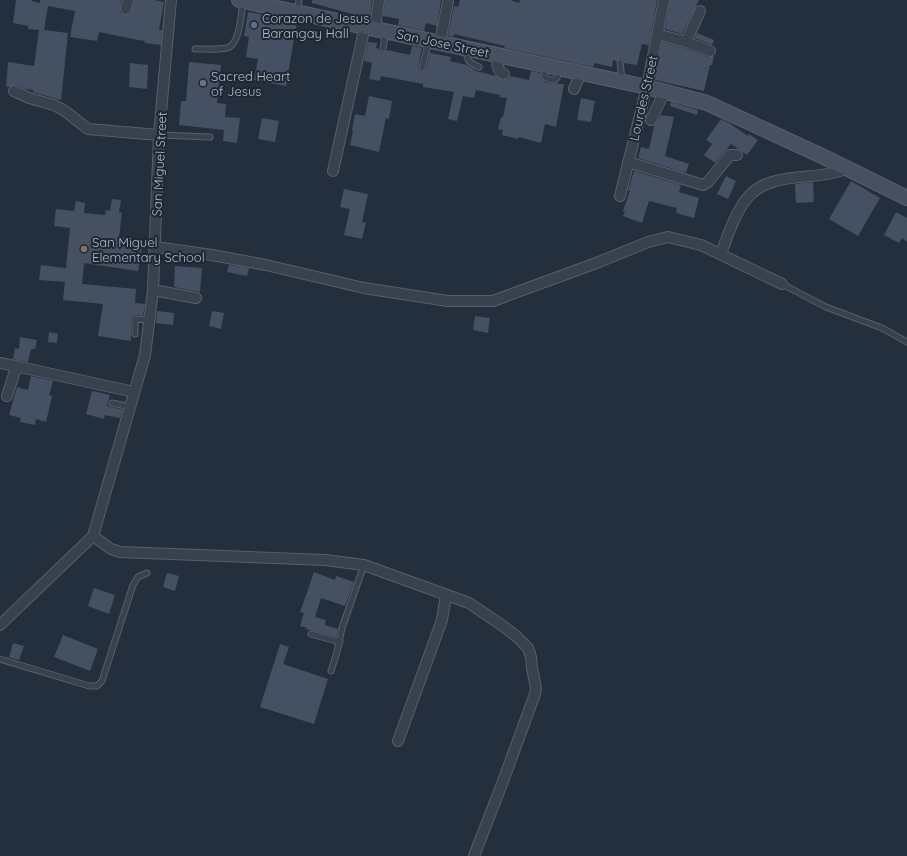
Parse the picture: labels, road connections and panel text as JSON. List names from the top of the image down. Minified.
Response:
{"streets":{"street":["San Jose Street","Lourdes Street","San Miguel Street"]},"crossings":[["San Jose Street","Lourdes Street"]],"places":["Corazon de Jesus Barangay Hall","Sacred Heart of Jesus","San Miguel Elementary School"]}
